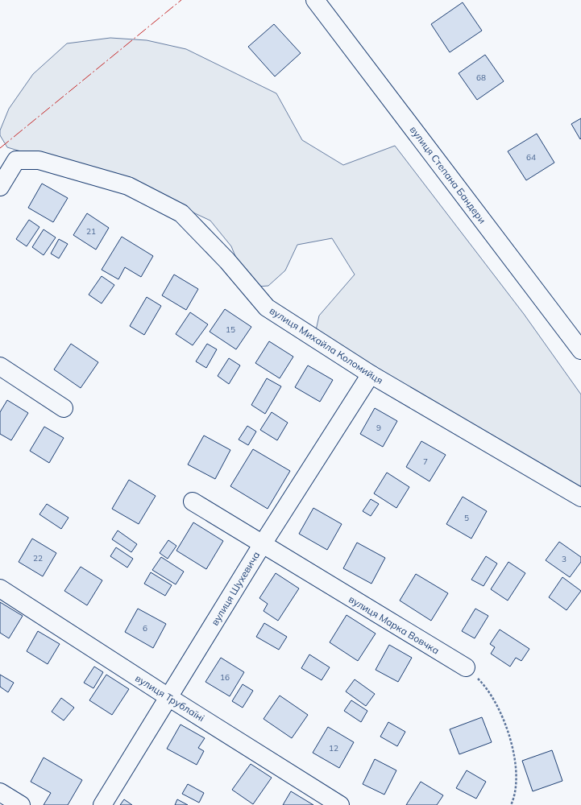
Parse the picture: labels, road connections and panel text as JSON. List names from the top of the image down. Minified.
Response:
{"streets":{"street":["вулиця Степана Бандери","вулиця Михайла Коломийця","вулиця Шухевича","вулиця Марка Вовчка","вулиця Трублаїні"]},"crossings":[["вулиця Михайла Коломийця","вулиця Шухевича"],["вулиця Шухевича","вулиця Марка Вовчка"],["вулиця Шухевича","вулиця Трублаїні"]],"house_numbers":["68","64","21","15","9","7","5","22","3","6","16","12"]}
